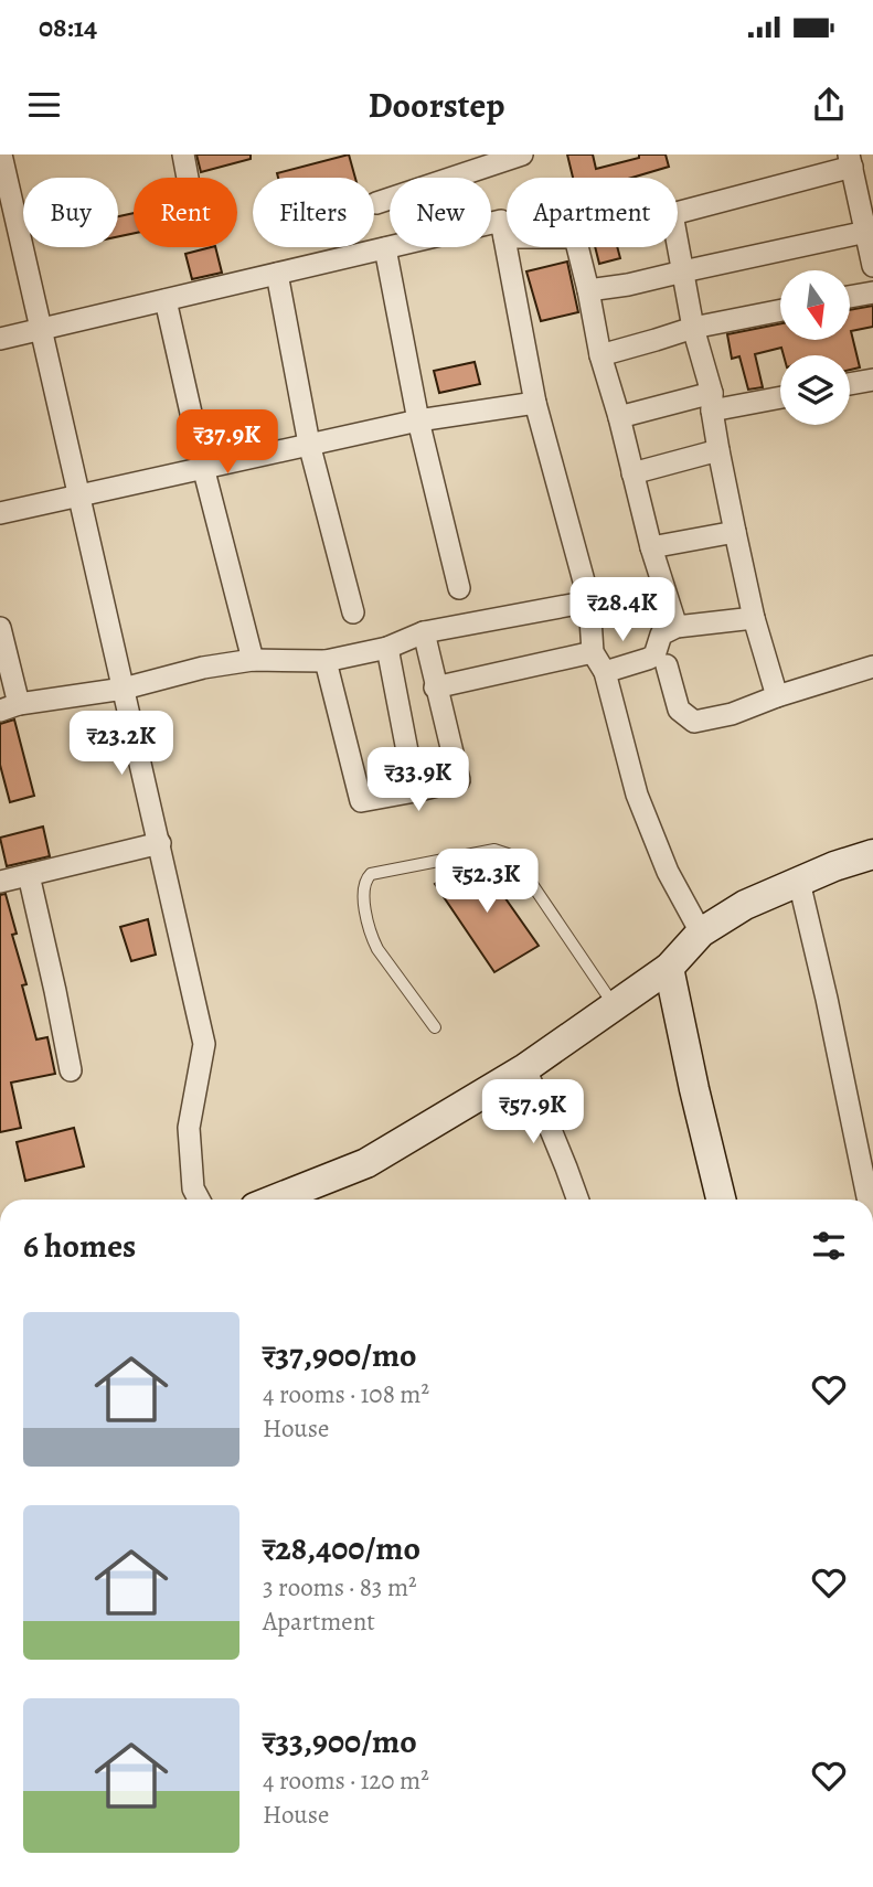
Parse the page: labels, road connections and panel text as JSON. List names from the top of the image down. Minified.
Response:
{"north":"bottom","page":{"status":"08:14","header":"Doorstep","chip":["Buy","Rent","Filters","New","Apartment"],"price":["₹37.9K","₹28.4K","₹23.2K","₹33.9K","₹52.3K","₹57.9K"],"heading":"6 homes","list":[{"name":"₹37,900/mo","note":"4 rooms · 108 m² · House"},{"name":"₹28,400/mo","note":"3 rooms · 83 m² · Apartment"},{"name":"₹33,900/mo","note":"4 rooms · 120 m² · House"}]}}
